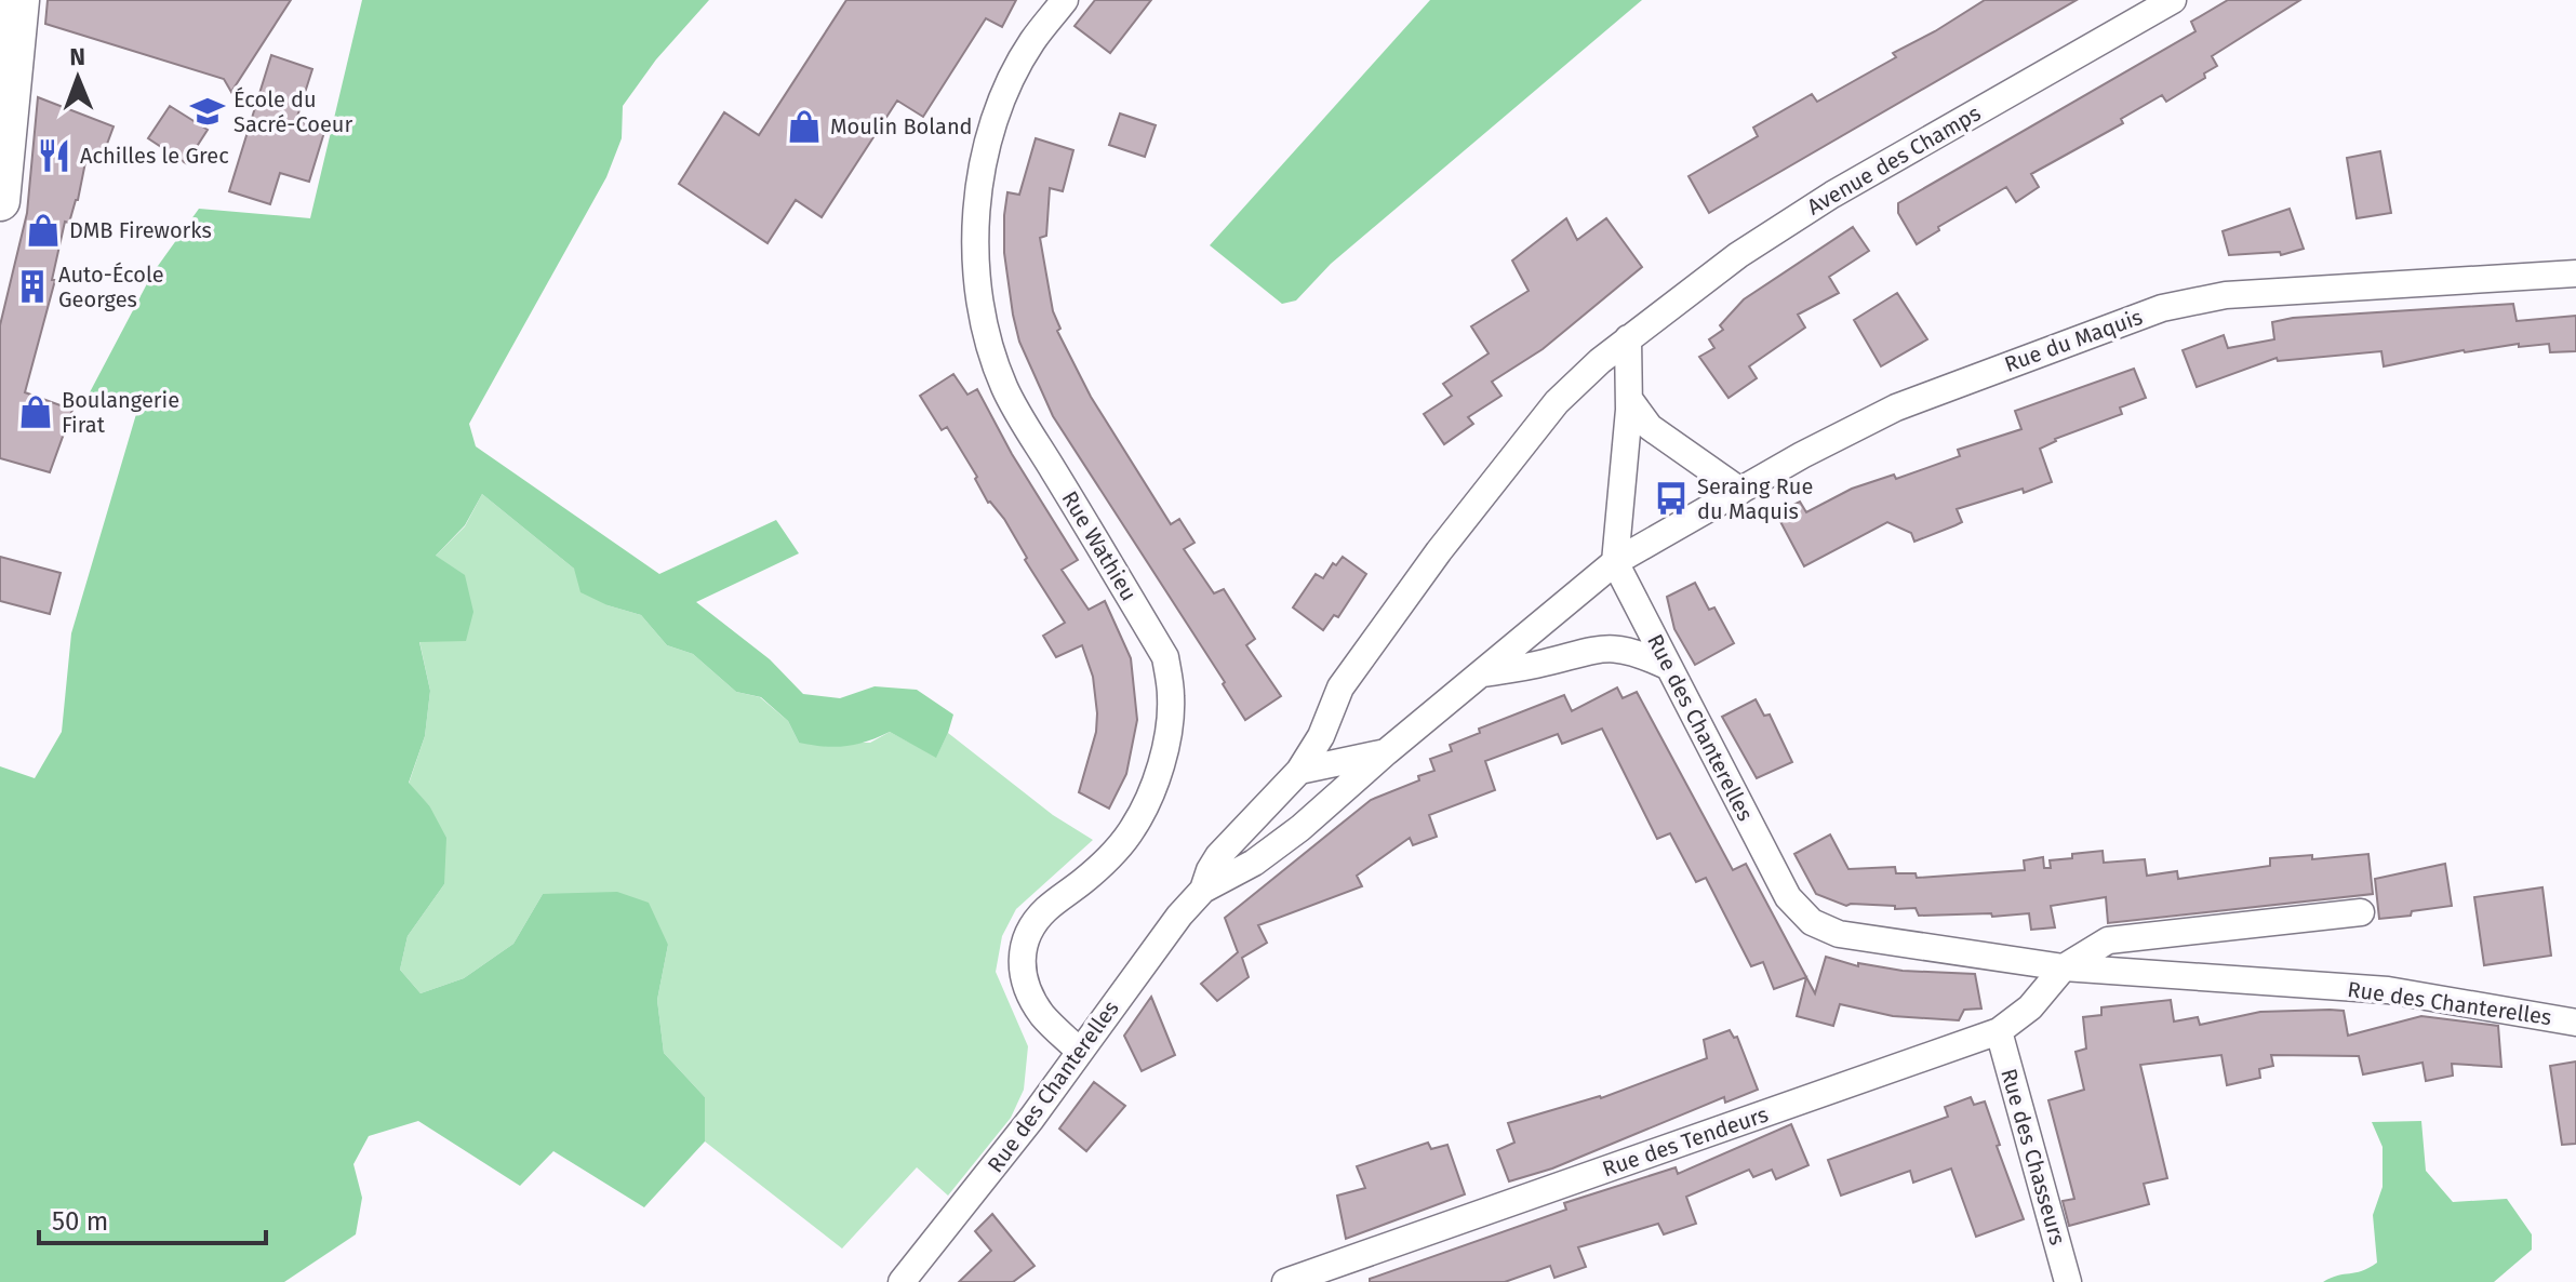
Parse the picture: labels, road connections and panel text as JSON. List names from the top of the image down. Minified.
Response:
{"streets":{"street":["Avenue des Champs","Rue du Maquis","Rue Wathieu","Rue des Chanterelles","Rue des Tendeurs","Rue des Chasseurs"]},"crossings":[["Avenue des Champs","Rue des Chanterelles"],["Rue du Maquis","Rue des Chanterelles"],["Rue Wathieu","Rue des Chanterelles"],["Rue des Chanterelles","Rue des Tendeurs"],["Rue des Tendeurs","Rue des Chasseurs"]],"places":{"school or university":["École du Sacré-Coeur"],"shop":["Moulin Boland","DMB Fireworks","Boulangerie Firat"],"restaurant":["Achilles le Grec"],"building":["Auto-École Georges"],"bus stop":["Seraing Rue du Maquis"]},"scale_bar":"50 m","north":"top"}
